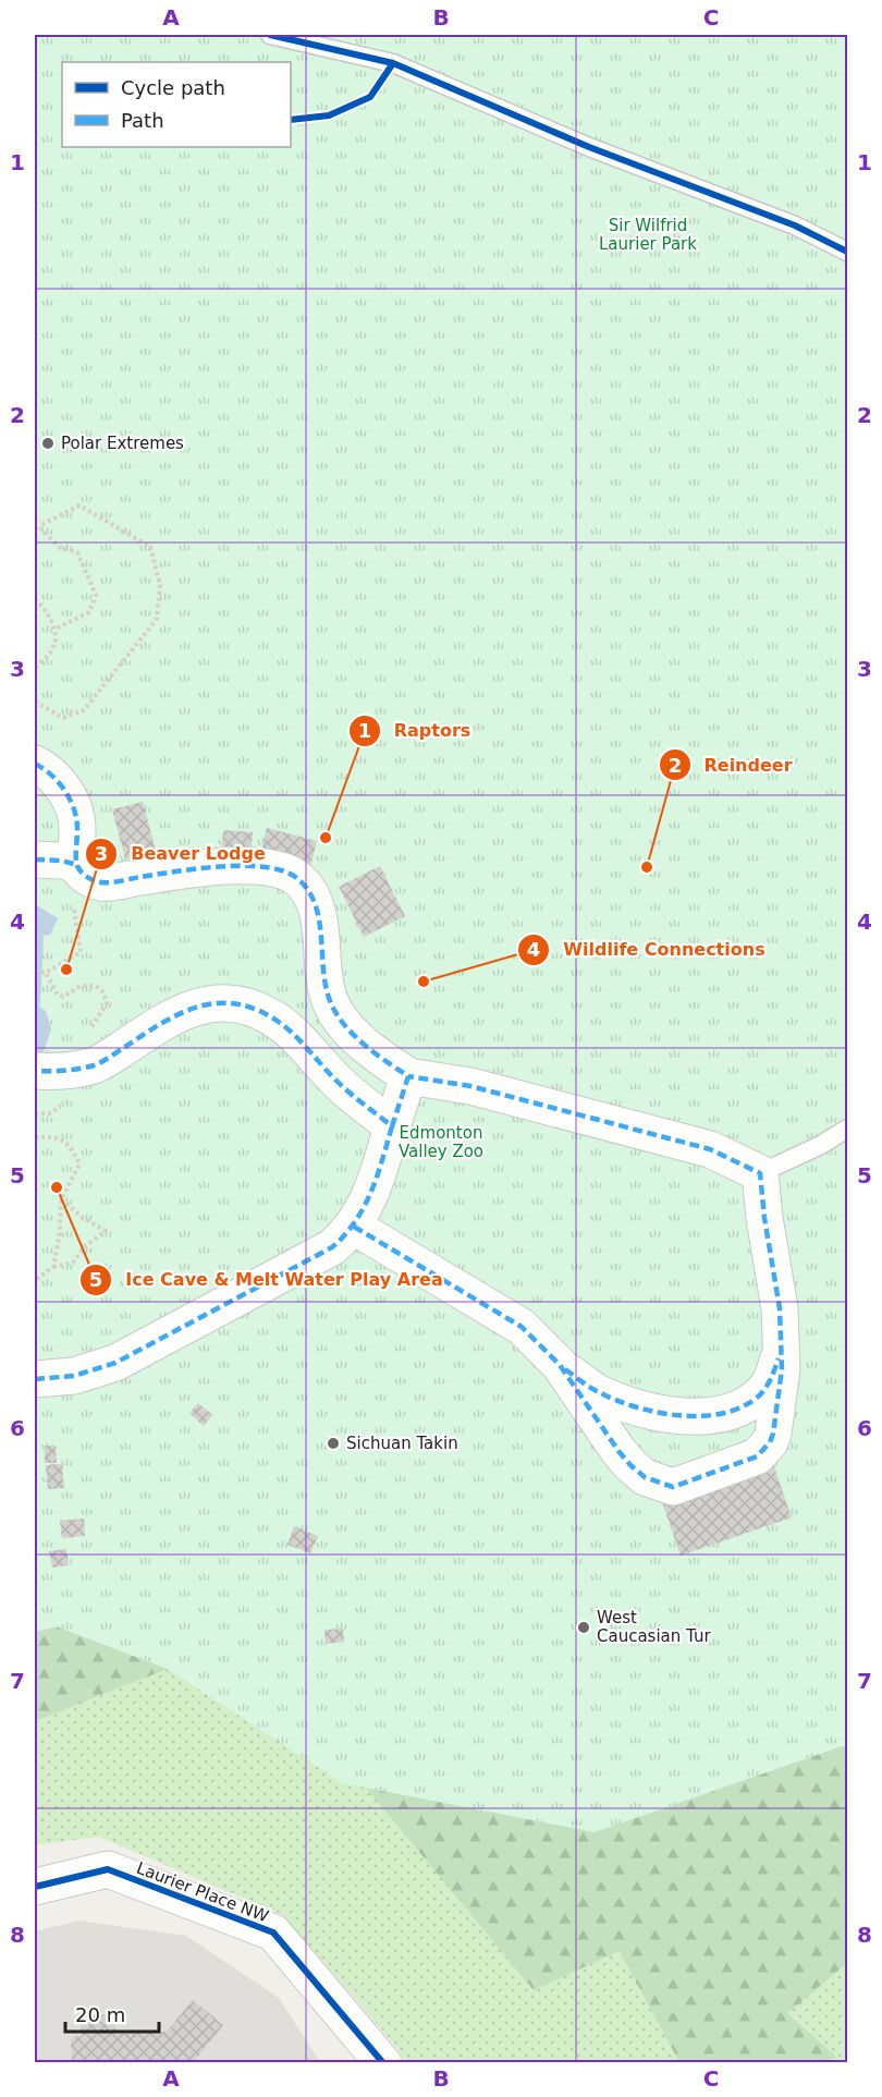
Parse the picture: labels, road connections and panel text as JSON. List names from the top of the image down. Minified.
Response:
{"streets":{"street":["Laurier Place NW"]},"parks":["Sir Wilfrid Laurier Park","Edmonton Valley Zoo"],"places":["Polar Extremes","Raptors","Reindeer","Beaver Lodge","Wildlife Connections","Ice Cave & Melt Water Play Area","Sichuan Takin","West Caucasian Tur"],"legend":["Cycle path","Path"],"scale_bar":"20 m","grid":{"columns":["A","B","C"],"rows":["1","2","3","4","5","6","7","8"]}}
